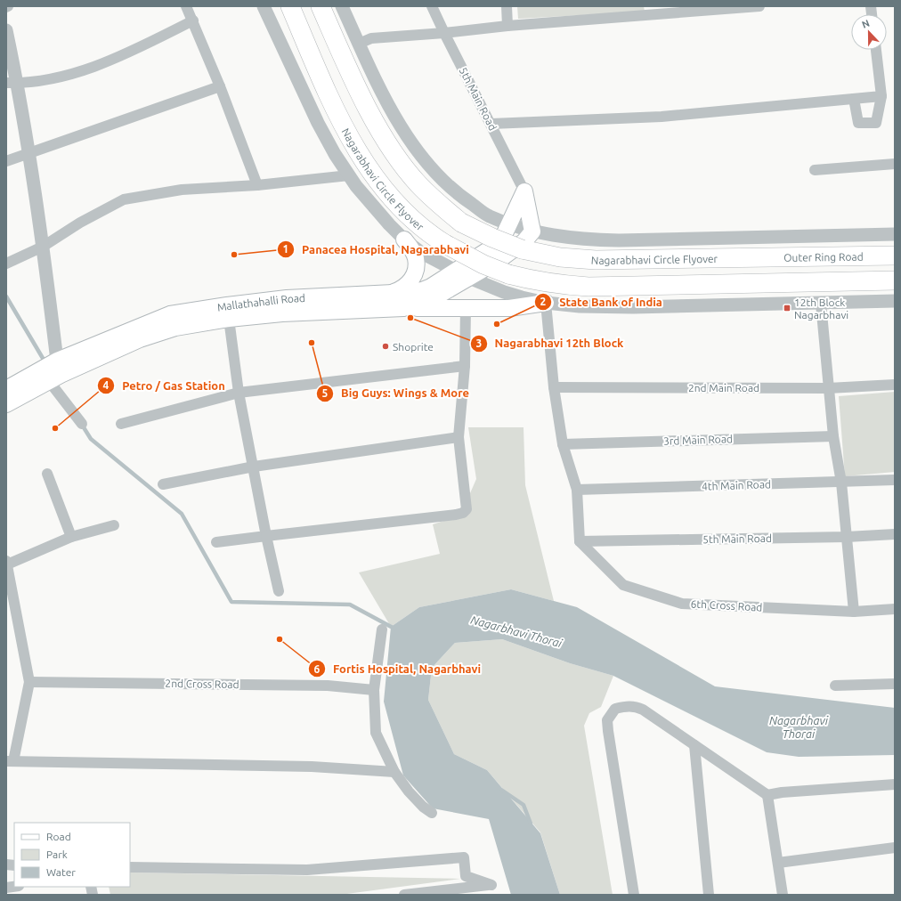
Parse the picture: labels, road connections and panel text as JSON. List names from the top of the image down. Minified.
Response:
{"streets":{"highway":["Nagarabhavi Circle Flyover","Outer Ring Road"],"main road":["Mallathahalli Road"],"street":["5th Main Road","2nd Main Road","3rd Main Road","4th Main Road","6th Cross Road","2nd Cross Road"]},"crossings":[["5th Main Road","Mallathahalli Road"],["5th Main Road","6th Cross Road"],["Nagarabhavi Circle Flyover","Outer Ring Road"]],"water":["Nagarbhavi Thorai"],"places":{"other":["Panacea Hospital, Nagarabhavi","Nagarabhavi 12th Block","State Bank of India","Big Guys: Wings & More","Shoprite","Petro / Gas Station","Fortis Hospital, Nagarbhavi"],"transit":["12th Block Nagarbhavi"]},"legend":["Road","Park","Water"],"north":"top"}
